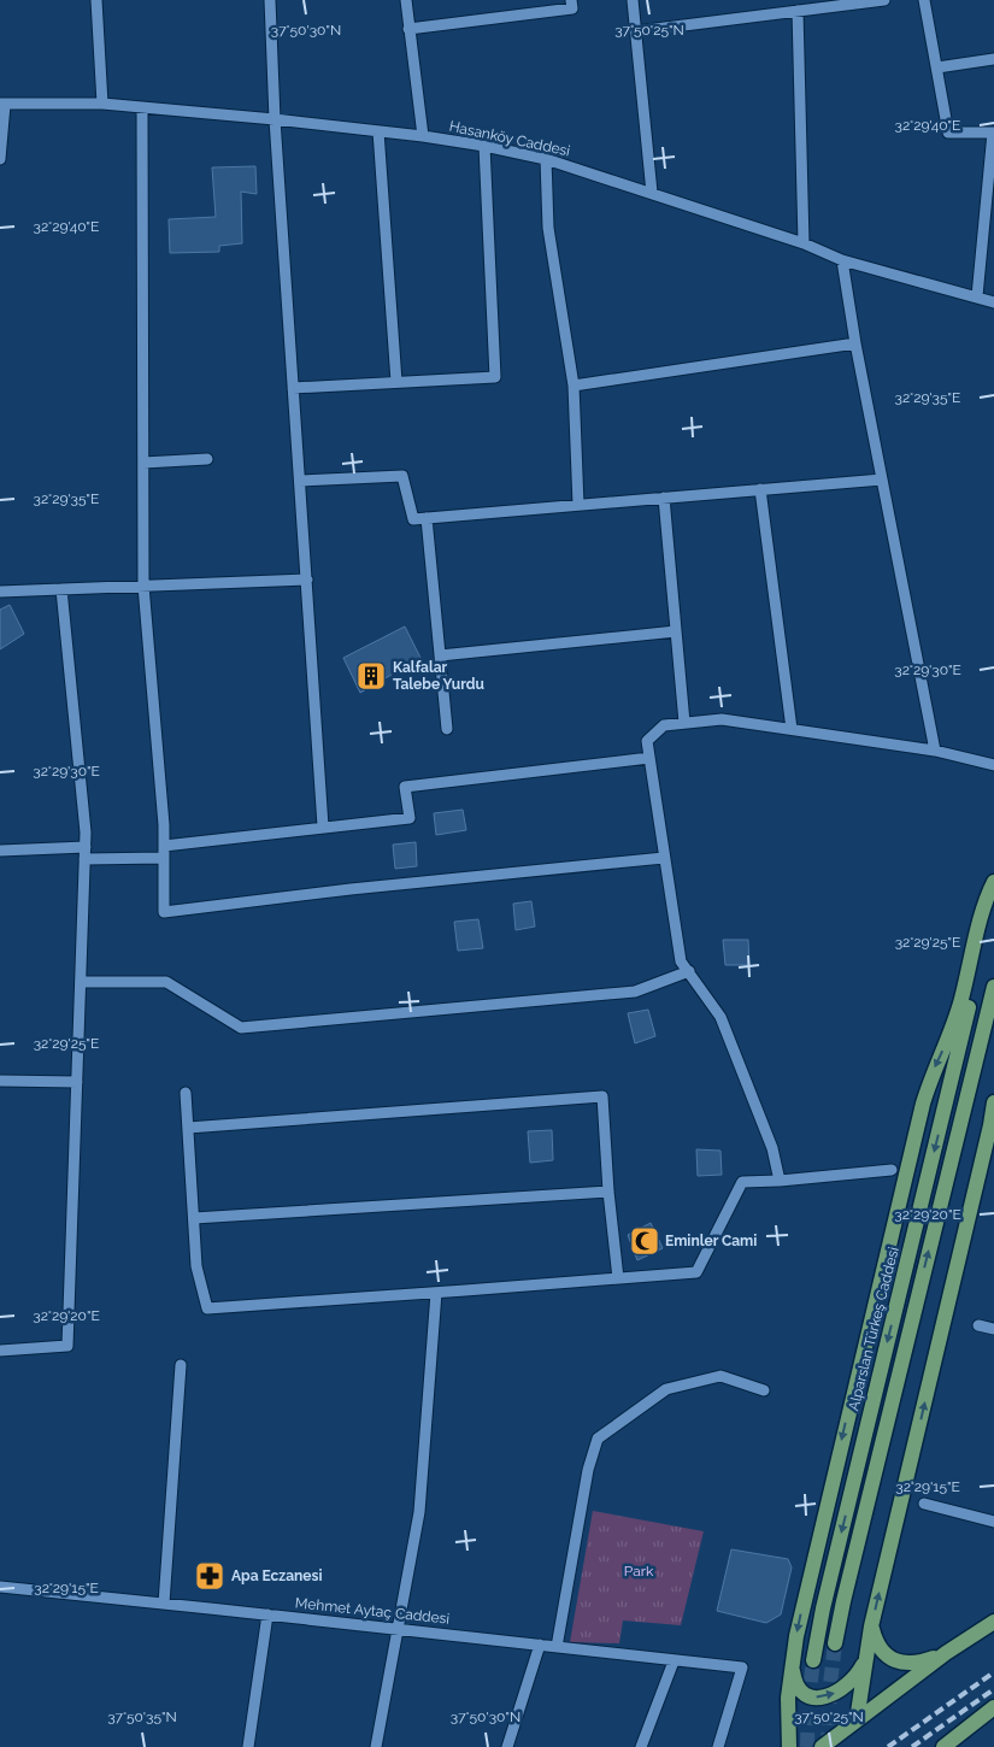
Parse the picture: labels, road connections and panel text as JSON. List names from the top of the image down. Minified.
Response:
{"streets":{"main road":["Alparslan Türkeş Caddesi"],"street":["Hasanköy Caddesi","Mehmet Aytaç Caddesi"]},"parks":["Park"],"places":{"building":["Kalfalar Talebe Yurdu"],"mosque":["Eminler Cami"],"pharmacy":["Apa Eczanesi"]},"coordinates":["37°50'30\"N","37°50'25\"N","32°29'40\"E","32°29'35\"E","32°29'30\"E","32°29'25\"E","32°29'20\"E","32°29'15\"E","37°50'35\"N"]}
